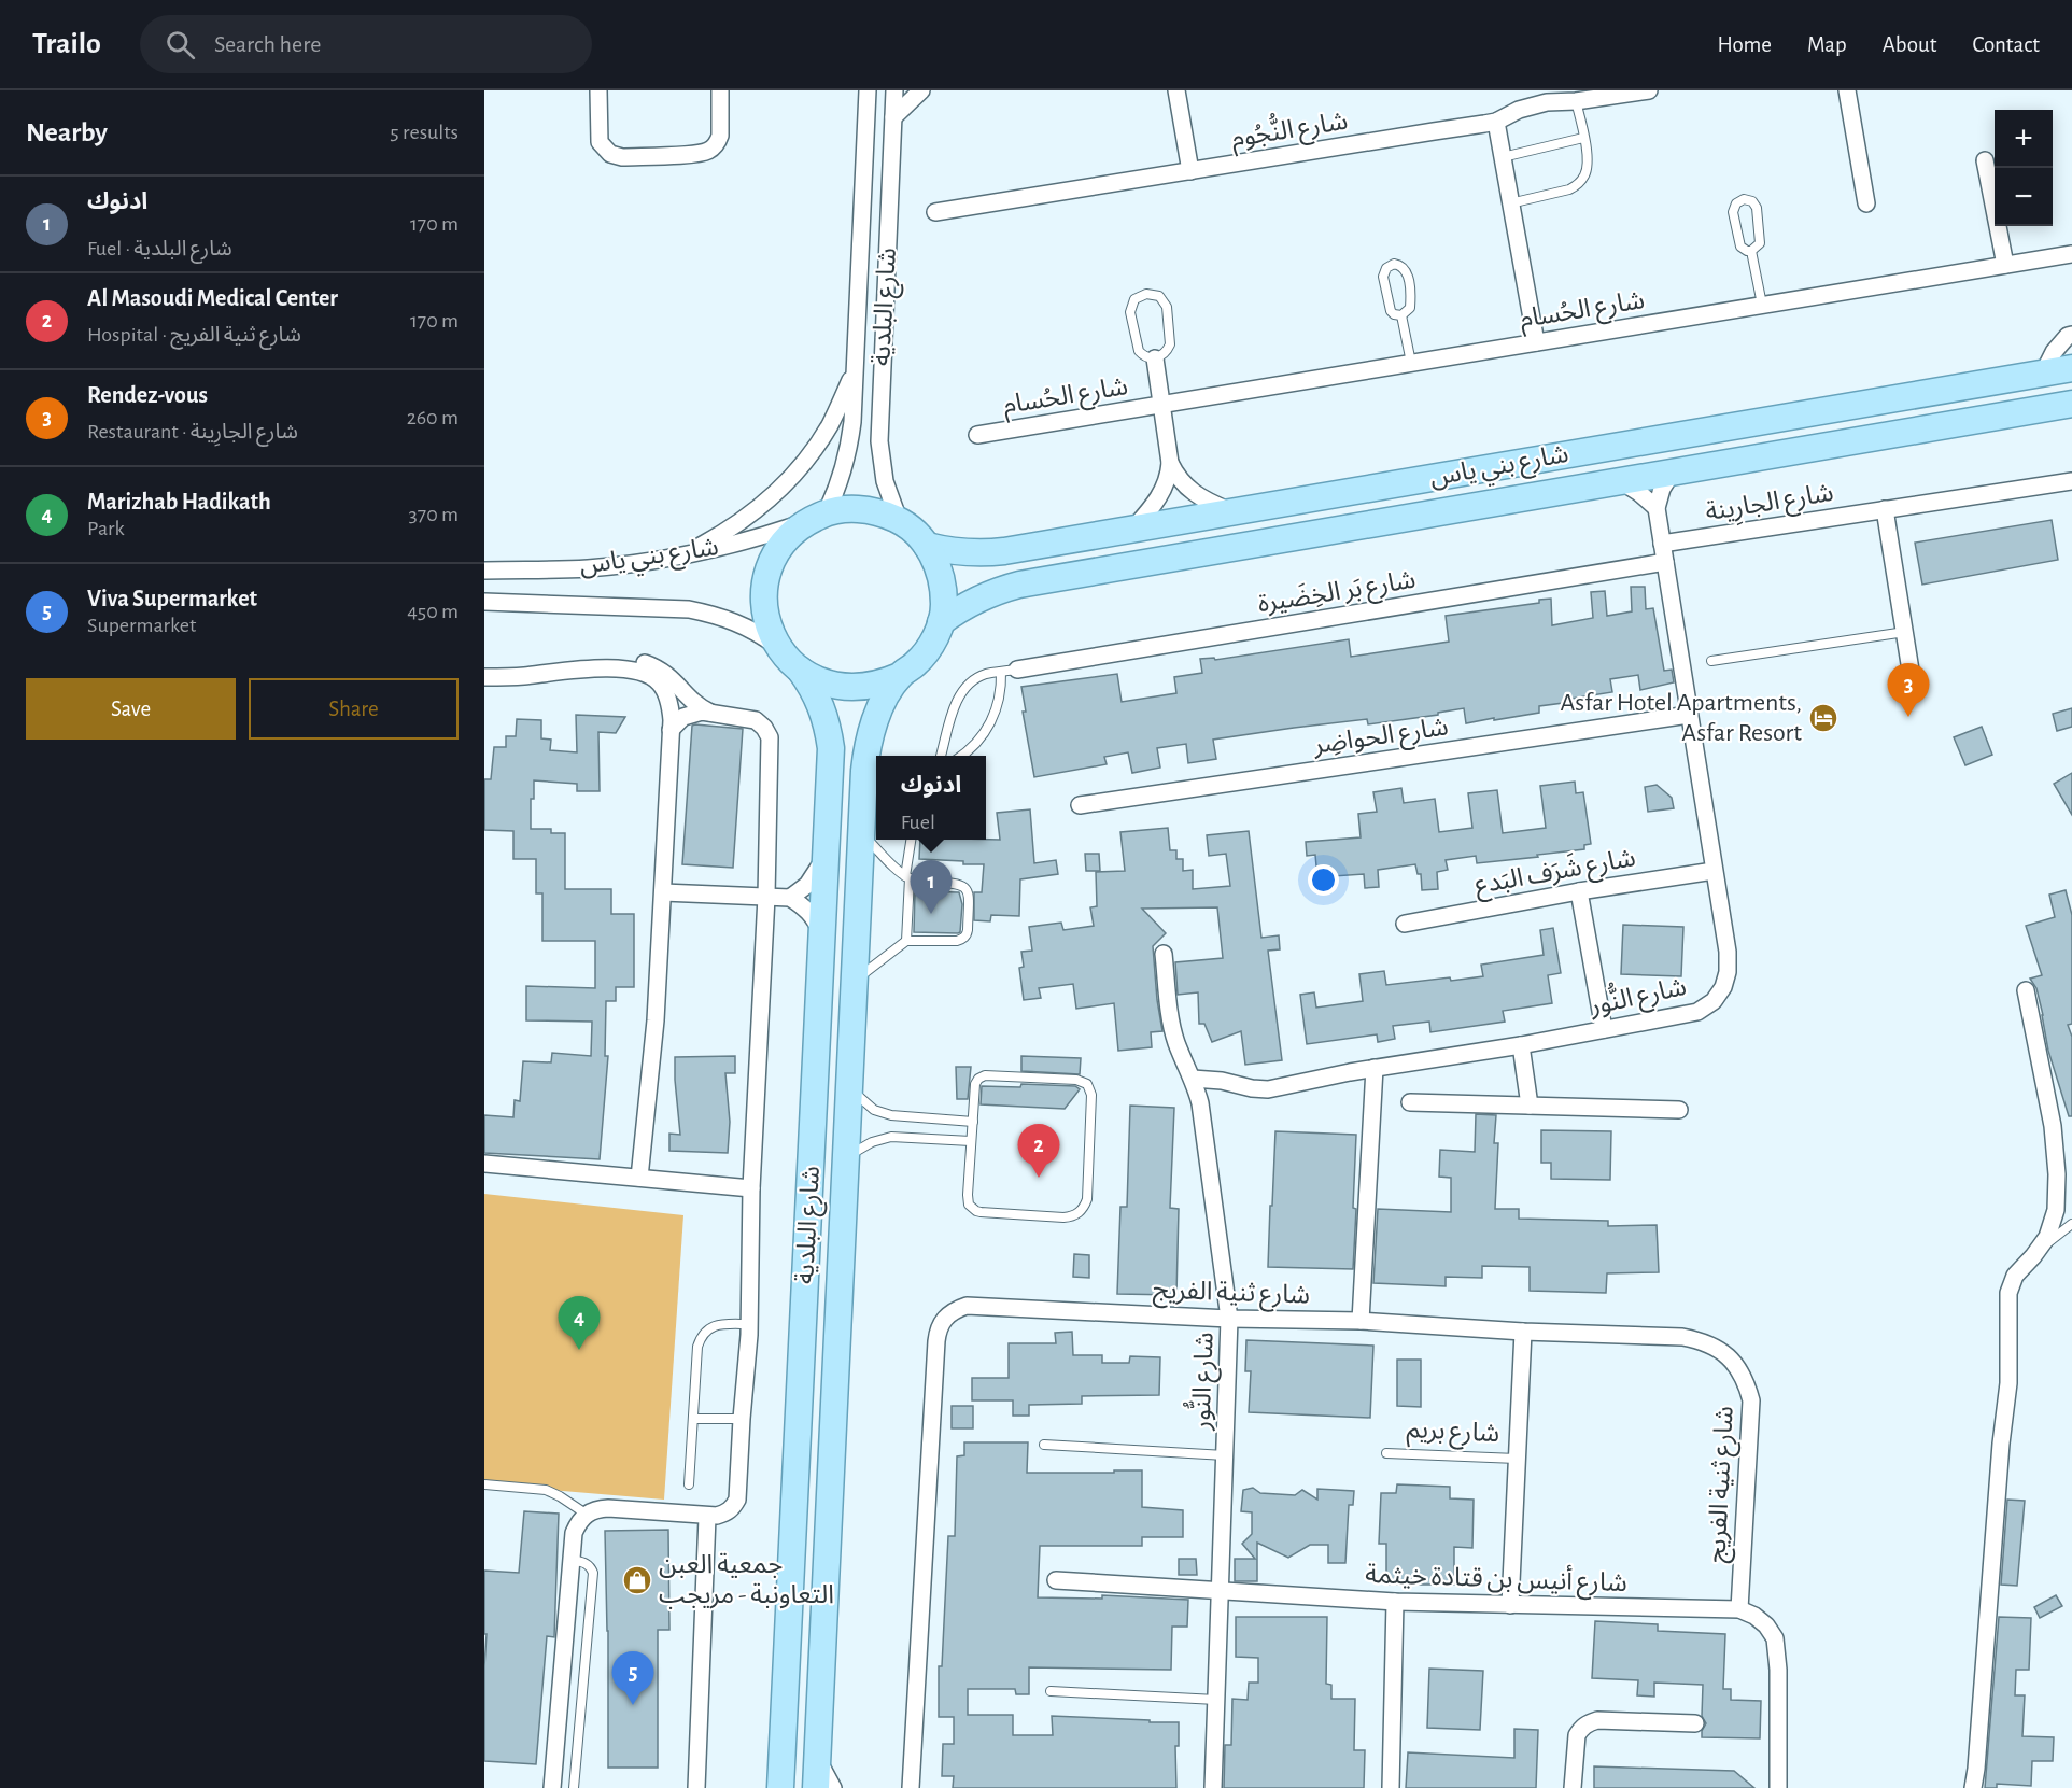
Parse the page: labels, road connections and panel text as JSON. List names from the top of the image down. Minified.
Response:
{"streets":{"main road":["شارع البلدية","شارع بني ياس"],"street":["شارع النُّجُوم","شارع الحُسام","شارع الجارِينة","شارع بَر الخِضَيرة","شارع الحواضِر","شارع شَرَف البَدع","شارع النُّور","شارع ثنية الفريج","شارع بريم","شارع أنيس بن قتادة خيثمة"]},"crossings":[["شارع البلدية","شارع بني ياس"],["شارع الحُسام","شارع بني ياس"],["شارع الجارِينة","شارع النُّور"],["شارع بَر الخِضَيرة","شارع النُّور"],["شارع الحواضِر","شارع النُّور"],["شارع شَرَف البَدع","شارع النُّور"],["شارع النُّور","شارع ثنية الفريج"],["شارع النُّور","شارع أنيس بن قتادة خيثمة"],["شارع ثنية الفريج","شارع بريم"],["شارع ثنية الفريج","شارع أنيس بن قتادة خيثمة"],["شارع بريم","شارع أنيس بن قتادة خيثمة"]],"places":{"hotel":["Asfar Hotel Apartments, Asfar Resort"],"shop":["جمعية العبن التعاونبة - مريجب"]},"page":{"header":"Trailo","search":"Search here","nav":["Home","Map","About","Contact"],"heading":["Nearby","5 results"],"map_buttons":["+","−"],"list":[{"mark":"1","name":"ادنوك","note":"Fuel · شارع البلدية","value":"170 m"},{"mark":"2","name":"Al Masoudi Medical Center","note":"Hospital · شارع ثنية الفريج","value":"170 m"},{"mark":"3","name":"Rendez-vous","note":"Restaurant · شارع الجارِينة","value":"260 m"},{"mark":"4","name":"Marizhab Hadikath","note":"Park","value":"370 m"},{"mark":"5","name":"Viva Supermarket","note":"Supermarket","value":"450 m"}],"buttons":["Save","Share"],"pins":["3","1","2","4","5"],"popup":["ادنوك","Fuel"]}}
